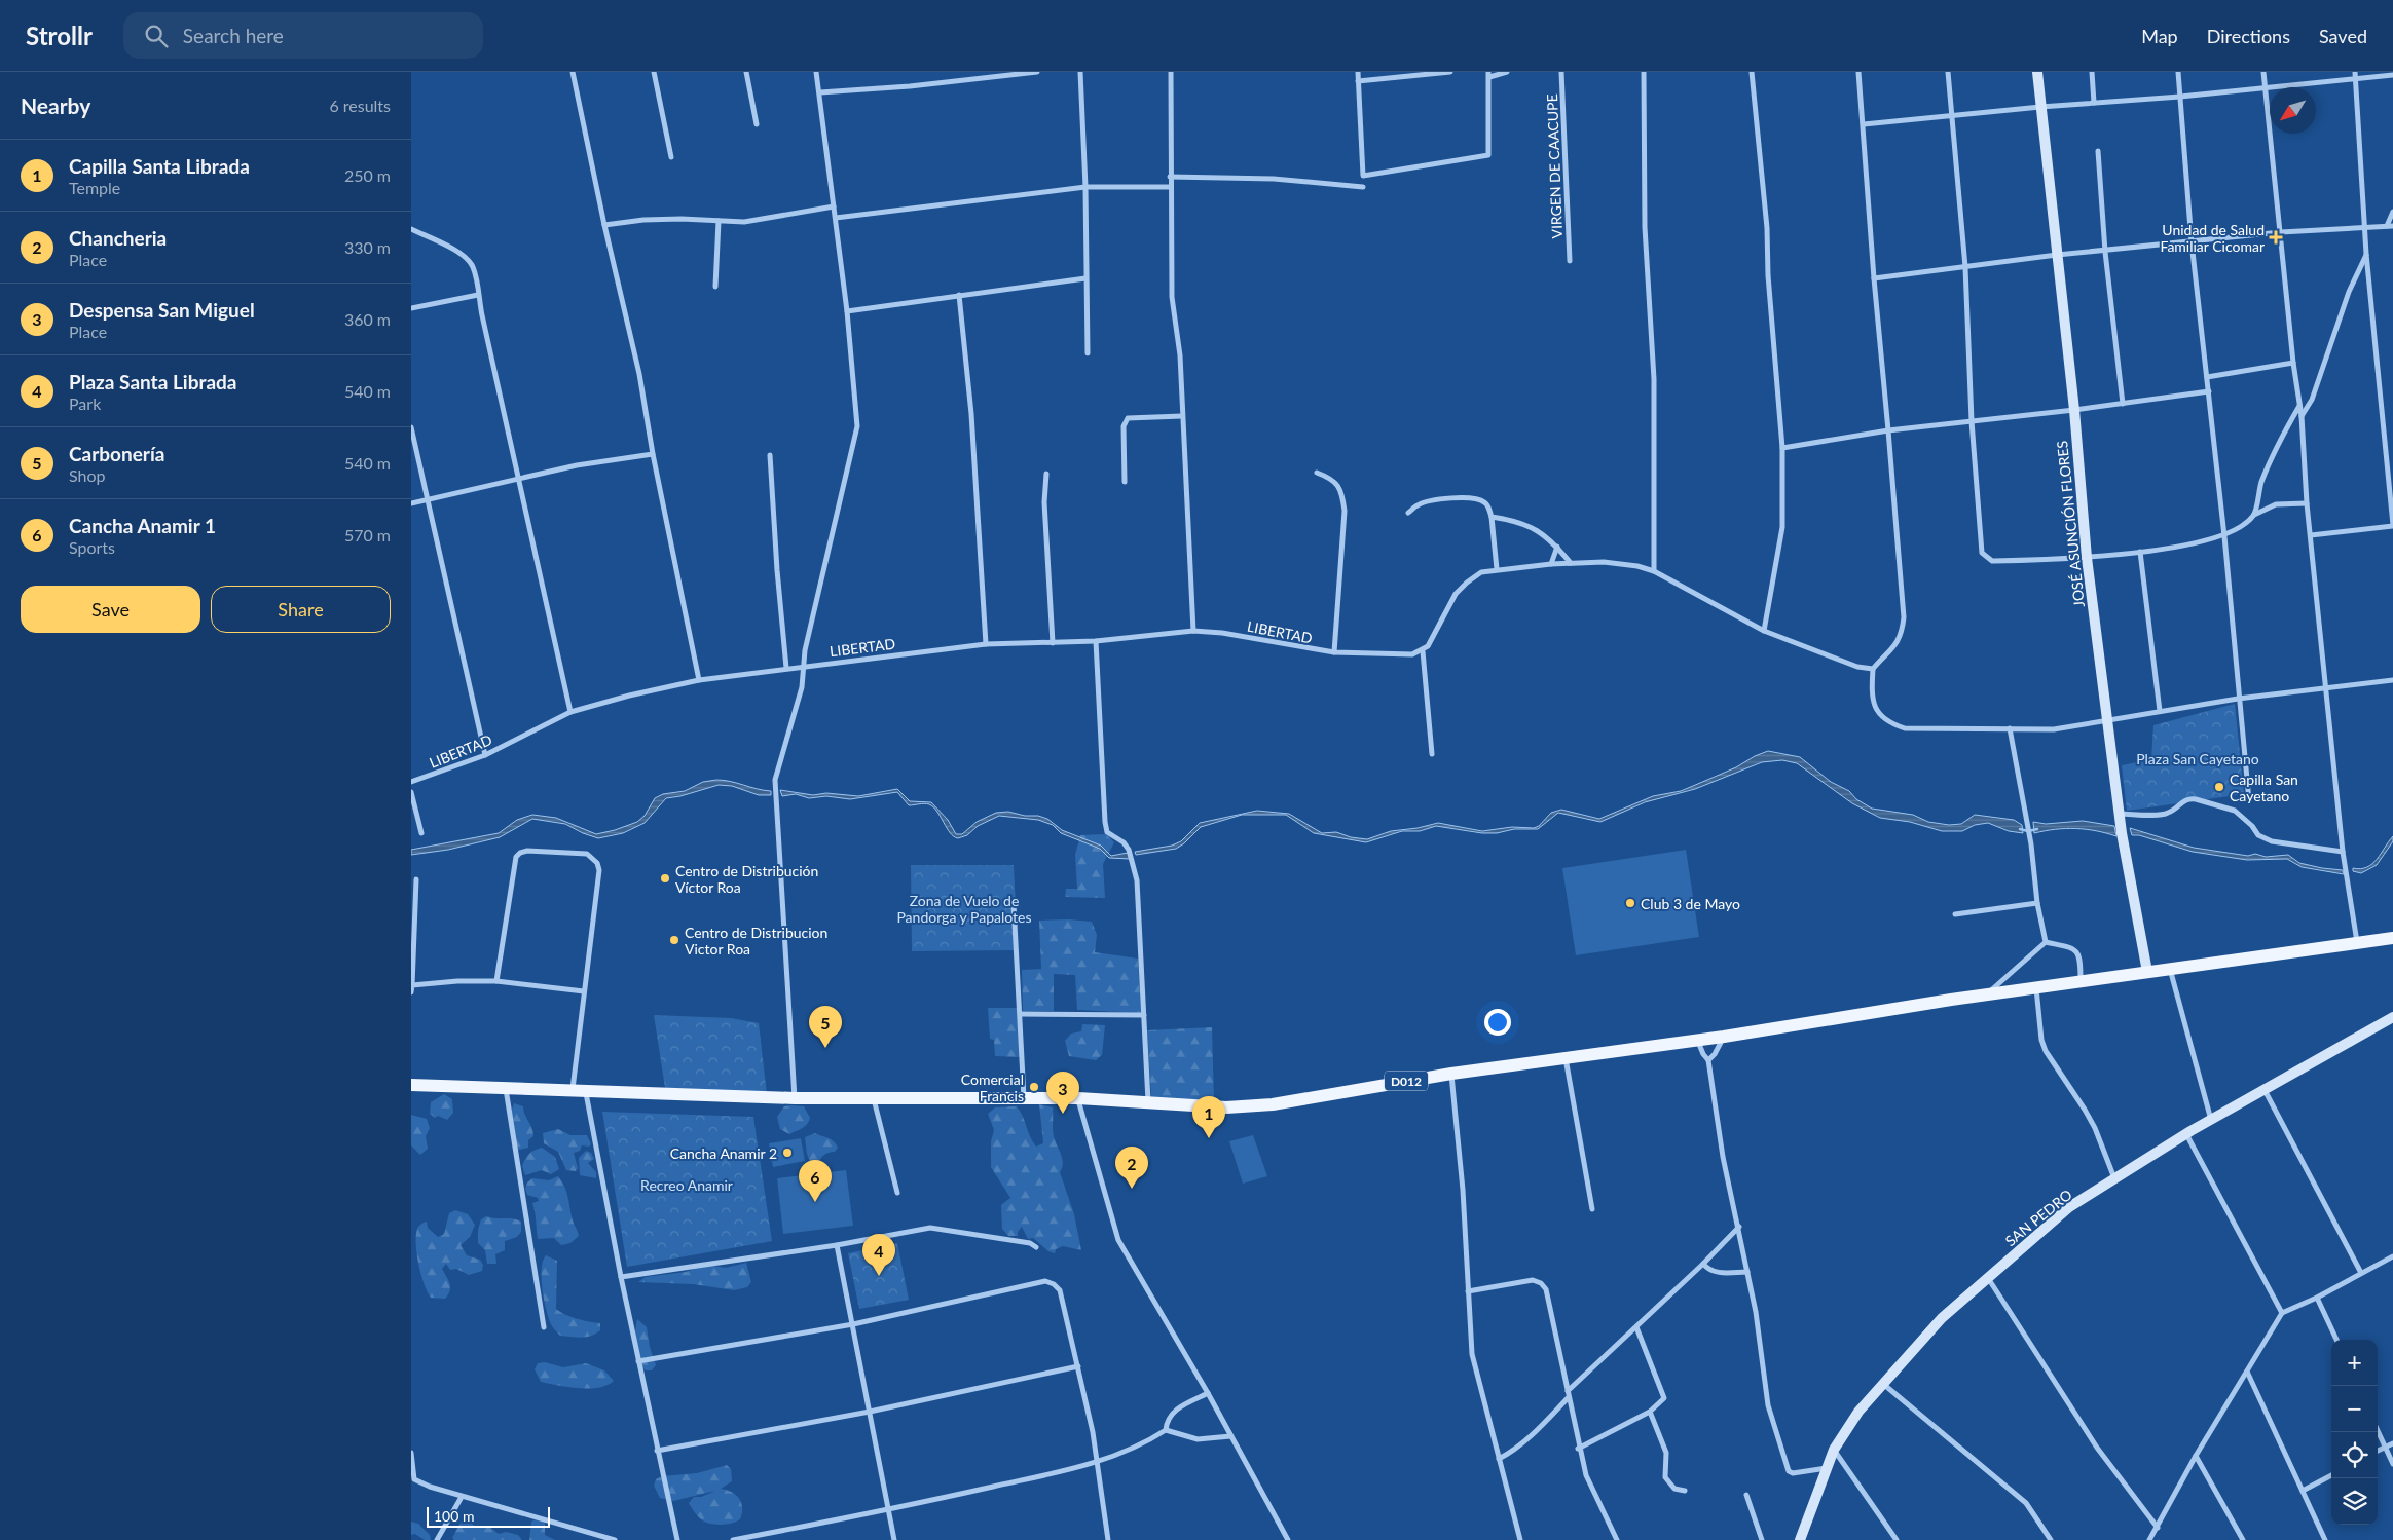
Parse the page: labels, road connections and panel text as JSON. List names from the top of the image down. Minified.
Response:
{"streets":{"main road":["D012"],"street":["VIRGEN DE CAACUPE","JOSÉ ASUNCIÓN FLORES","LIBERTAD","SAN PEDRO"]},"crossings":[["JOSÉ ASUNCIÓN FLORES","D012"]],"parks":["Plaza San Cayetano","Zona de Vuelo de Pandorga y Papalotes","Recreo Anamir"],"places":{"health":["Unidad de Salud Familiar Cicomar"],"other":["Capilla San Cayetano","Centro de Distribución Víctor Roa","Club 3 de Mayo","Centro de Distribucion Victor Roa","Comercial Francis","Cancha Anamir 2"]},"scale_bar":"100 m","north":"bottom left","page":{"header":"Strollr","search":"Search here","nav":["Map","Directions","Saved"],"heading":["Nearby","6 results"],"list":[{"mark":"1","name":"Capilla Santa Librada","note":"Temple","value":"250 m"},{"mark":"2","name":"Chancheria","note":"Place","value":"330 m"},{"mark":"3","name":"Despensa San Miguel","note":"Place","value":"360 m"},{"mark":"4","name":"Plaza Santa Librada","note":"Park","value":"540 m"},{"mark":"5","name":"Carbonería","note":"Shop","value":"540 m"},{"mark":"6","name":"Cancha Anamir 1","note":"Sports","value":"570 m"}],"buttons":["Save","Share"],"pins":["5","3","1","2","6","4"],"map_buttons":["+","−"],"scale":"100 m"}}
